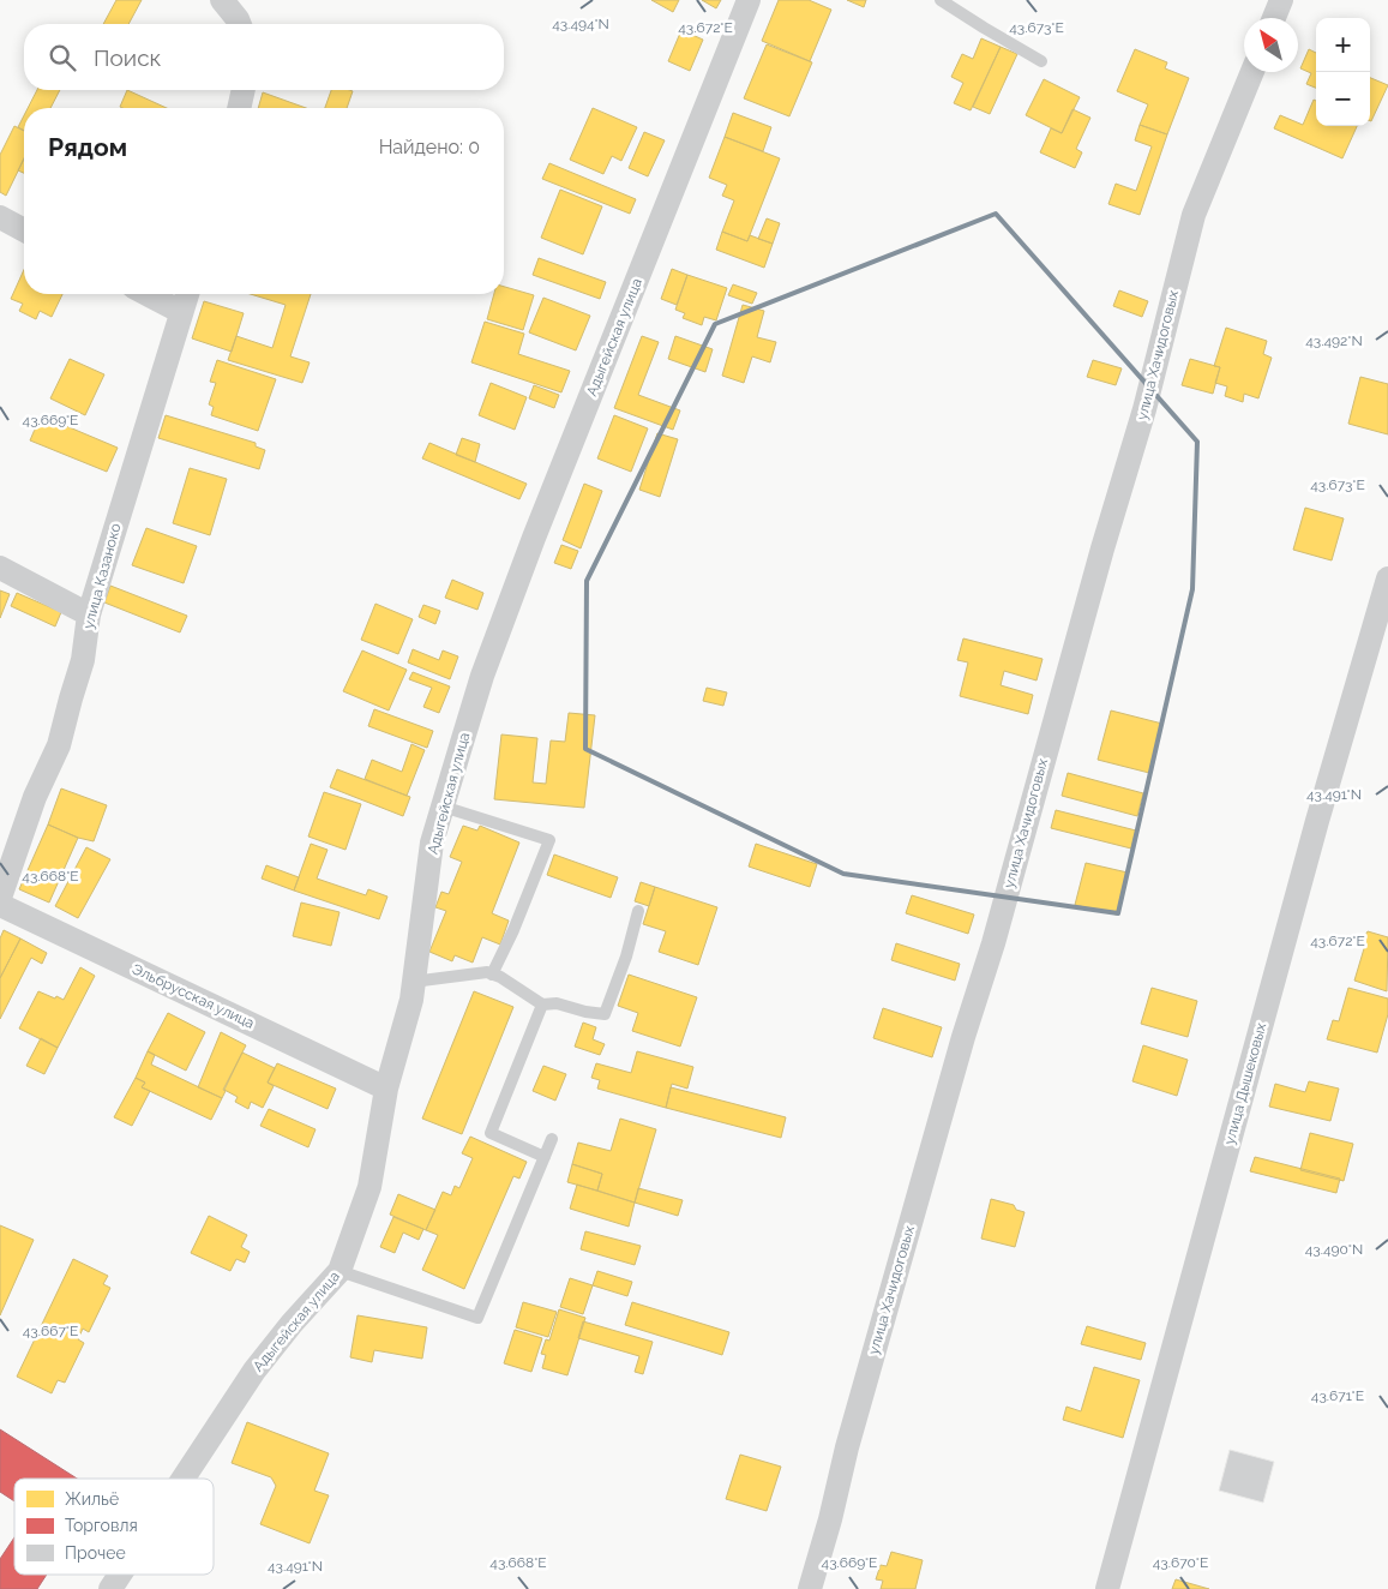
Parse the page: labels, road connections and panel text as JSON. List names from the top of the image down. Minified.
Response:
{"streets":{"street":["Адыгейская улица","улица Хачидоговых","улица Казаноко","Эльбрусская улица","улица Дышековых"]},"crossings":[["Адыгейская улица","Эльбрусская улица"]],"legend":["Жильё","Торговля","Прочее"],"north":"top left","page":{"map_buttons":["+","−"],"search":"Поиск","heading":["Рядом","Найдено: 0"]},"coordinates":["43.494°N","43.672°E","43.673°E","43.492°N","43.669°E","43.491°N","43.668°E","43.490°N","43.667°E","43.671°E","43.670°E"]}
